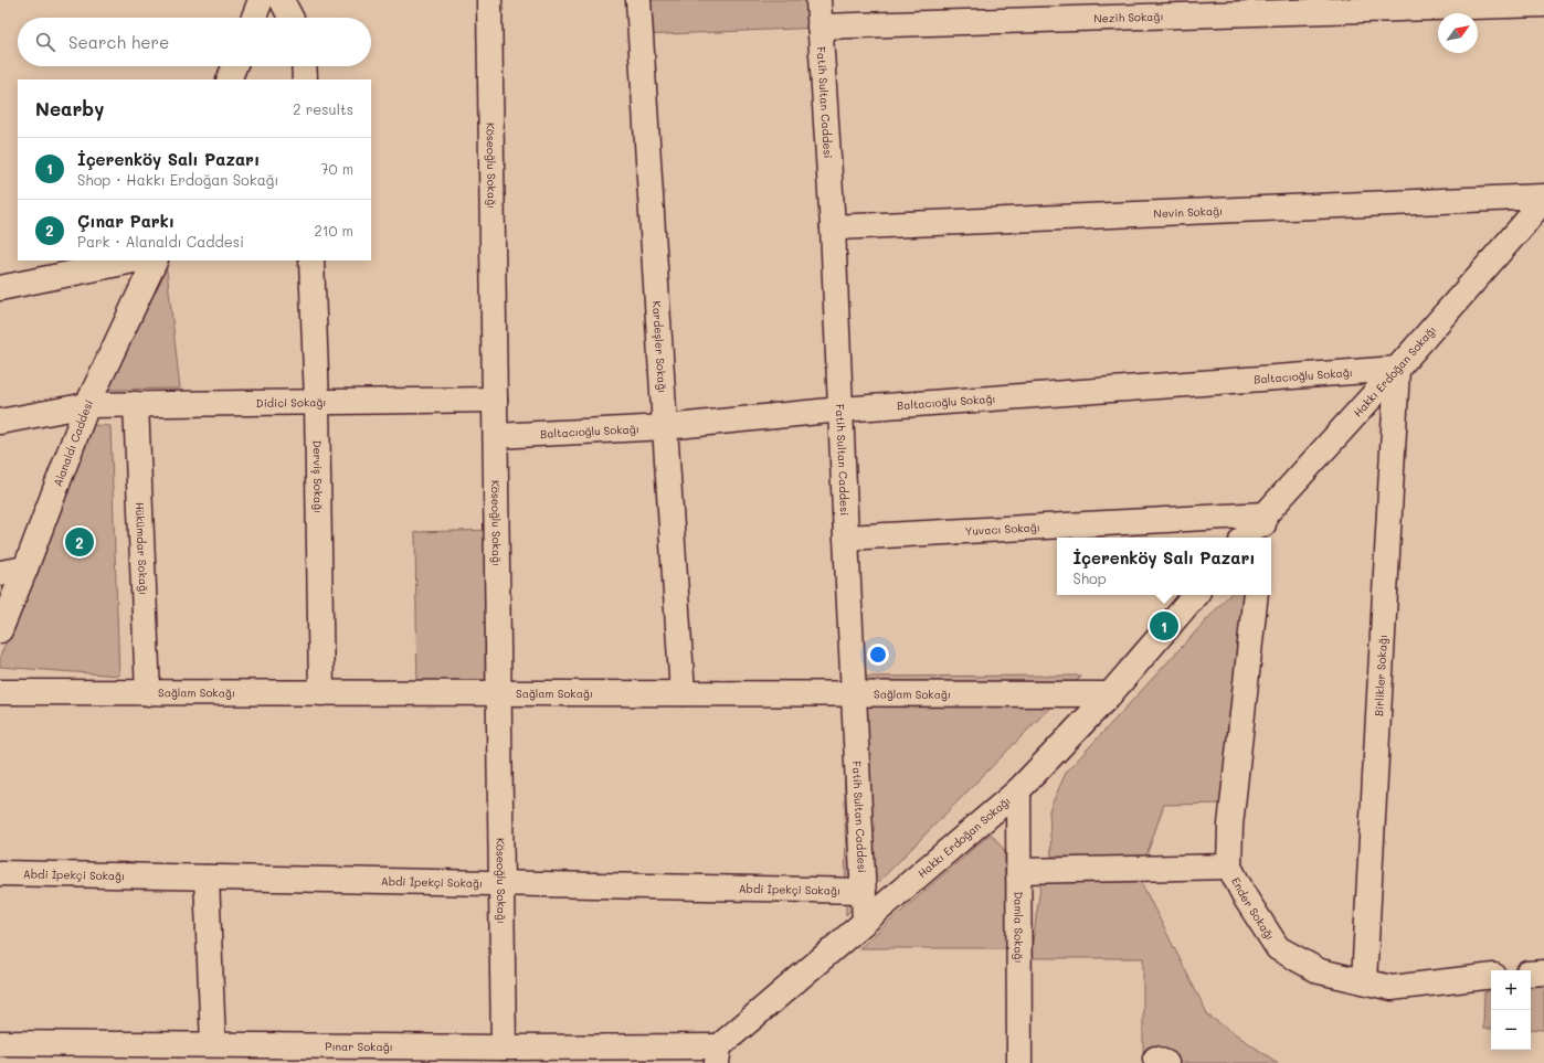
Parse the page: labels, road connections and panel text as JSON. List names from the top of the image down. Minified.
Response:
{"streets":{"street":["Nezih Sokağı","Fatih Sultan Caddesi","Köseoğlu Sokağı","Nevin Sokağı","Kardeşler Sokağı","Hakkı Erdoğan Sokağı","Baltacıoğlu Sokağı","Didici Sokağı","Alanaldı Caddesi","Derviş Sokağı","Yuvacı Sokağı","Hükümdar Sokağı","Birlikler Sokağı","Sağlam Sokağı","Abdi İpekçi Sokağı","Ender Sokağı","Damla Sokağı","Pınar Sokağı"]},"crossings":[["Nezih Sokağı","Fatih Sultan Caddesi"],["Fatih Sultan Caddesi","Nevin Sokağı"],["Fatih Sultan Caddesi","Hakkı Erdoğan Sokağı"],["Fatih Sultan Caddesi","Baltacıoğlu Sokağı"],["Fatih Sultan Caddesi","Yuvacı Sokağı"],["Fatih Sultan Caddesi","Sağlam Sokağı"],["Fatih Sultan Caddesi","Abdi İpekçi Sokağı"],["Köseoğlu Sokağı","Baltacıoğlu Sokağı"],["Köseoğlu Sokağı","Didici Sokağı"],["Köseoğlu Sokağı","Sağlam Sokağı"],["Köseoğlu Sokağı","Abdi İpekçi Sokağı"],["Köseoğlu Sokağı","Pınar Sokağı"],["Nevin Sokağı","Hakkı Erdoğan Sokağı"],["Kardeşler Sokağı","Baltacıoğlu Sokağı"],["Kardeşler Sokağı","Sağlam Sokağı"],["Hakkı Erdoğan Sokağı","Baltacıoğlu Sokağı"],["Hakkı Erdoğan Sokağı","Yuvacı Sokağı"],["Hakkı Erdoğan Sokağı","Birlikler Sokağı"],["Hakkı Erdoğan Sokağı","Sağlam Sokağı"],["Hakkı Erdoğan Sokağı","Damla Sokağı"],["Hakkı Erdoğan Sokağı","Pınar Sokağı"],["Baltacıoğlu Sokağı","Birlikler Sokağı"],["Didici Sokağı","Alanaldı Caddesi"],["Didici Sokağı","Derviş Sokağı"],["Didici Sokağı","Hükümdar Sokağı"],["Derviş Sokağı","Sağlam Sokağı"],["Hükümdar Sokağı","Sağlam Sokağı"],["Birlikler Sokağı","Ender Sokağı"]],"north":"top right","page":{"search":"Search here","heading":["Nearby","2 results"],"list":[{"mark":"1","name":"İçerenköy Salı Pazarı","note":"Shop · Hakkı Erdoğan Sokağı","value":"70 m"},{"mark":"2","name":"Çınar Parkı","note":"Park · Alanaldı Caddesi","value":"210 m"}],"pins":["2","1"],"popup":["İçerenköy Salı Pazarı","Shop"],"map_buttons":["+","−"]}}
